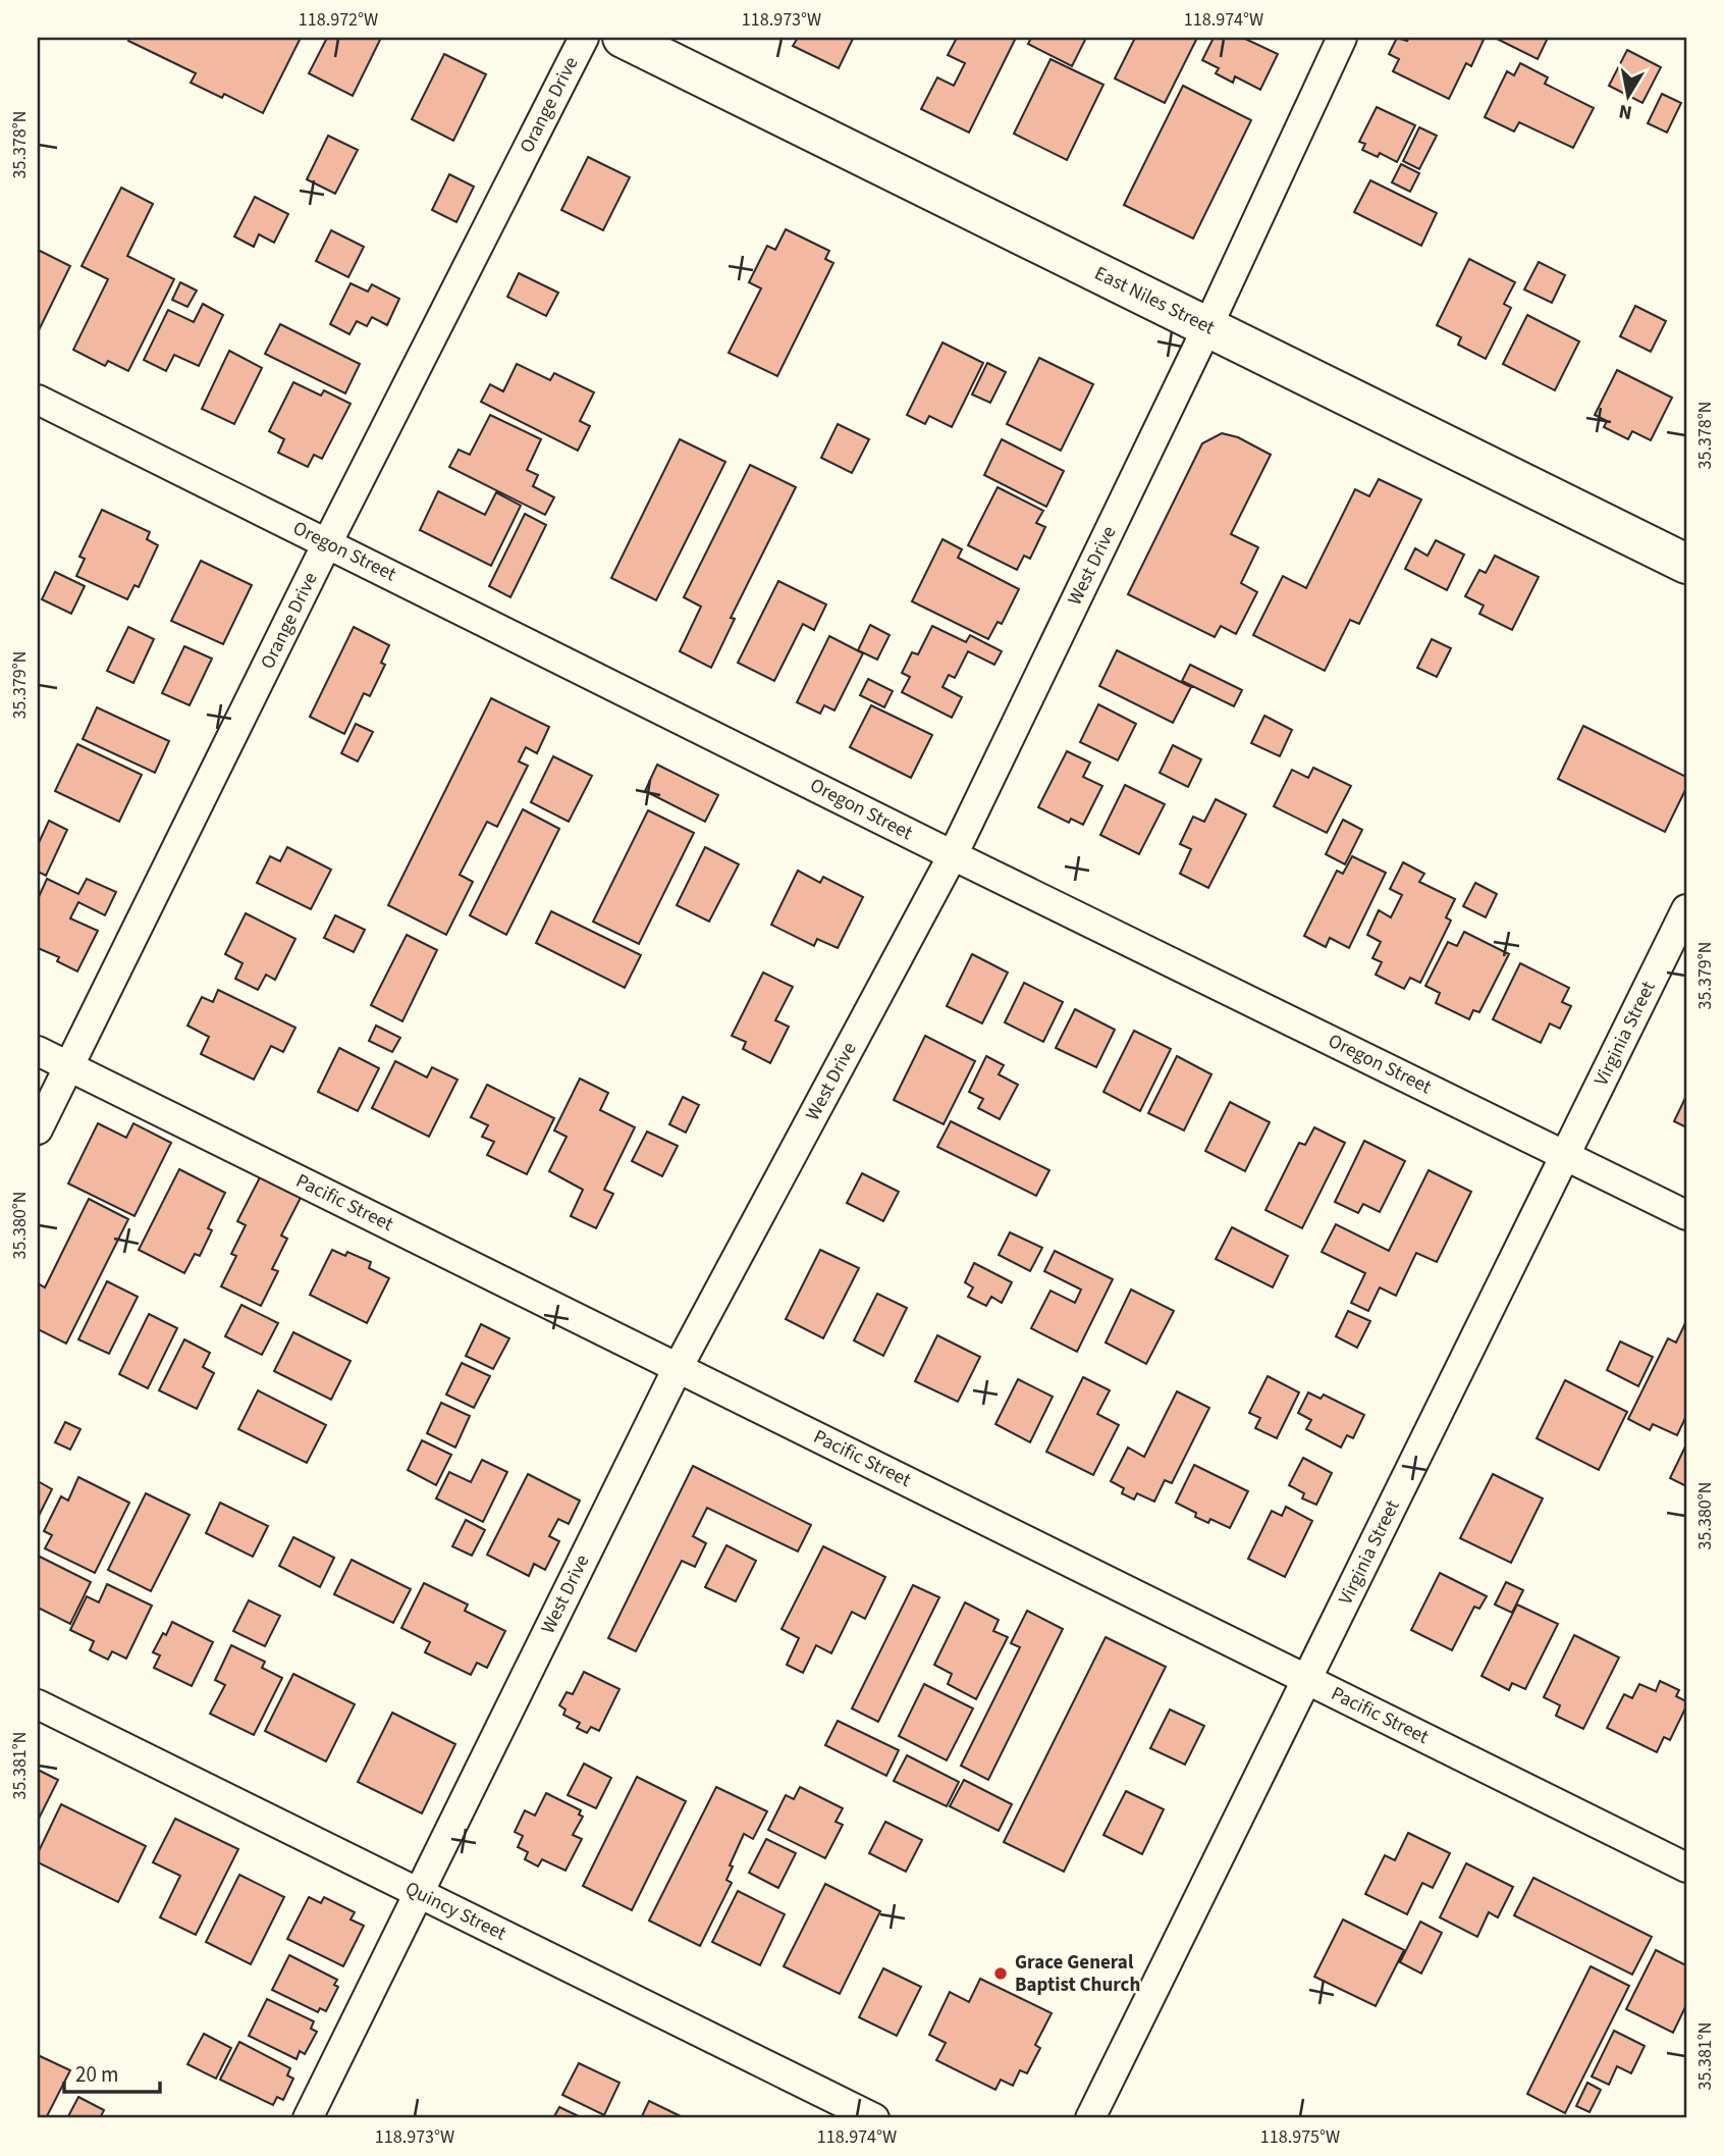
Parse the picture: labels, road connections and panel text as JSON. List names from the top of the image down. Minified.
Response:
{"streets":{"main road":["East Niles Street"],"street":["Orange Drive","Oregon Street","West Drive","Virginia Street","Pacific Street","Quincy Street"]},"crossings":[["Orange Drive","Oregon Street"],["Orange Drive","Pacific Street"],["East Niles Street","West Drive"],["Oregon Street","West Drive"],["Oregon Street","Virginia Street"],["West Drive","Pacific Street"],["West Drive","Quincy Street"],["Virginia Street","Pacific Street"]],"places":["Grace General Baptist Church"],"scale_bar":"20 m","north":"bottom","coordinates":["118.972°W","118.973°W","118.974°W","35.378°N","35.379°N","35.380°N","35.381°N","118.975°W"]}
